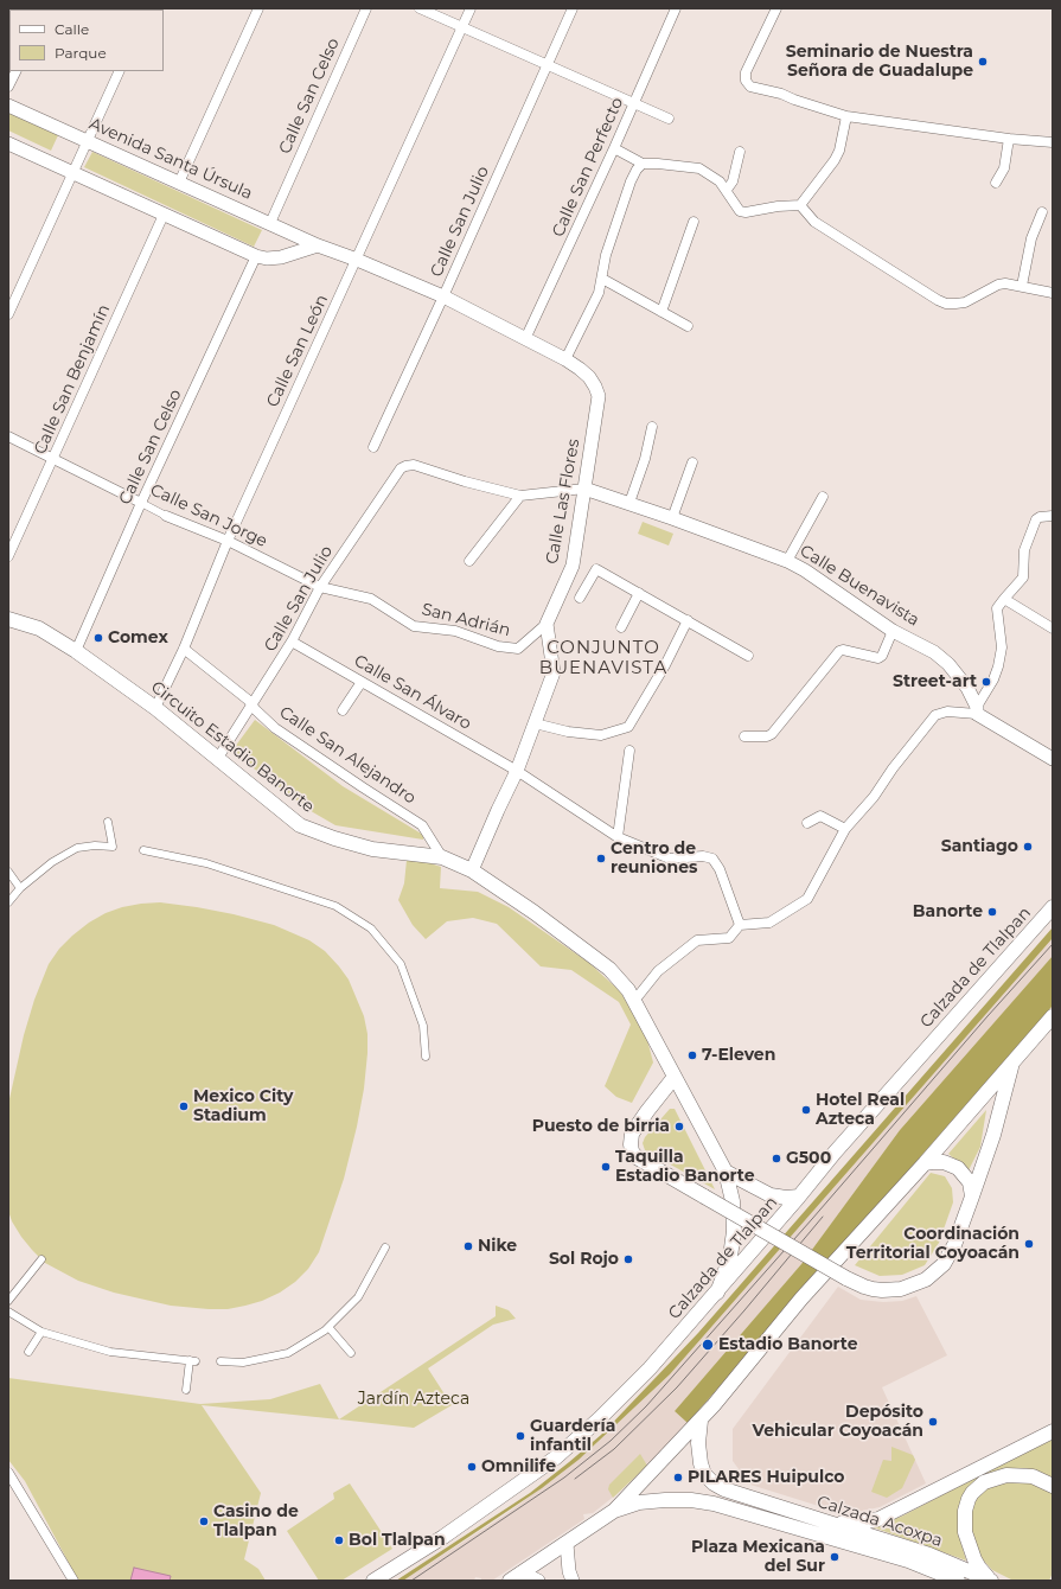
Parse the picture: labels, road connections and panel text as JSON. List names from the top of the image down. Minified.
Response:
{"streets":{"main road":["Circuito Estadio Banorte","Calzada de Tlalpan","Calzada Acoxpa"],"street":["Calle San Celso","Avenida Santa Úrsula","Calle San Perfecto","Calle San Julio","Calle San León","Calle San Benjamín","Calle Las Flores","Calle San Jorge","Calle Buenavista","San Adrián","Calle San Álvaro","Calle San Alejandro"]},"crossings":[["Calle San Celso","Avenida Santa Úrsula"],["Calle San Celso","Calle San Jorge"],["Calle San Celso","Circuito Estadio Banorte"],["Avenida Santa Úrsula","Calle San Perfecto"],["Avenida Santa Úrsula","Calle San Julio"],["Avenida Santa Úrsula","Calle San León"],["Avenida Santa Úrsula","Calle Las Flores"],["Calle San Julio","Calle San Jorge"],["Calle San Julio","San Adrián"],["Calle San Julio","Calle San Álvaro"],["Calle San Julio","Circuito Estadio Banorte"],["Calle San Julio","Calle San Alejandro"],["Calle San León","Calle San Jorge"],["Calle San León","Circuito Estadio Banorte"],["Calle San León","Calle San Alejandro"],["Calle San Benjamín","Calle San Jorge"],["Calle Las Flores","Calle Buenavista"],["Calle Las Flores","San Adrián"],["Calle San Jorge","San Adrián"],["Circuito Estadio Banorte","Calle San Alejandro"],["Circuito Estadio Banorte","Calzada de Tlalpan"]],"districts":["CONJUNTO BUENAVISTA"],"parks":["Jardín Azteca"],"places":["Seminario de Nuestra Señora de Guadalupe","Comex","Street-art","Santiago","Centro de reuniones","Banorte","7-Eleven","Mexico City Stadium","Hotel Real Azteca","Puesto de birria","G500","Taquilla Estadio Banorte","Coordinación Territorial Coyoacán","Nike","Sol Rojo","Estadio Banorte","Depósito Vehicular Coyoacán","Guardería infantil","Omnilife","PILARES Huipulco","Casino de Tlalpan","Bol Tlalpan","Plaza Mexicana del Sur"],"legend":["Calle","Parque"]}
